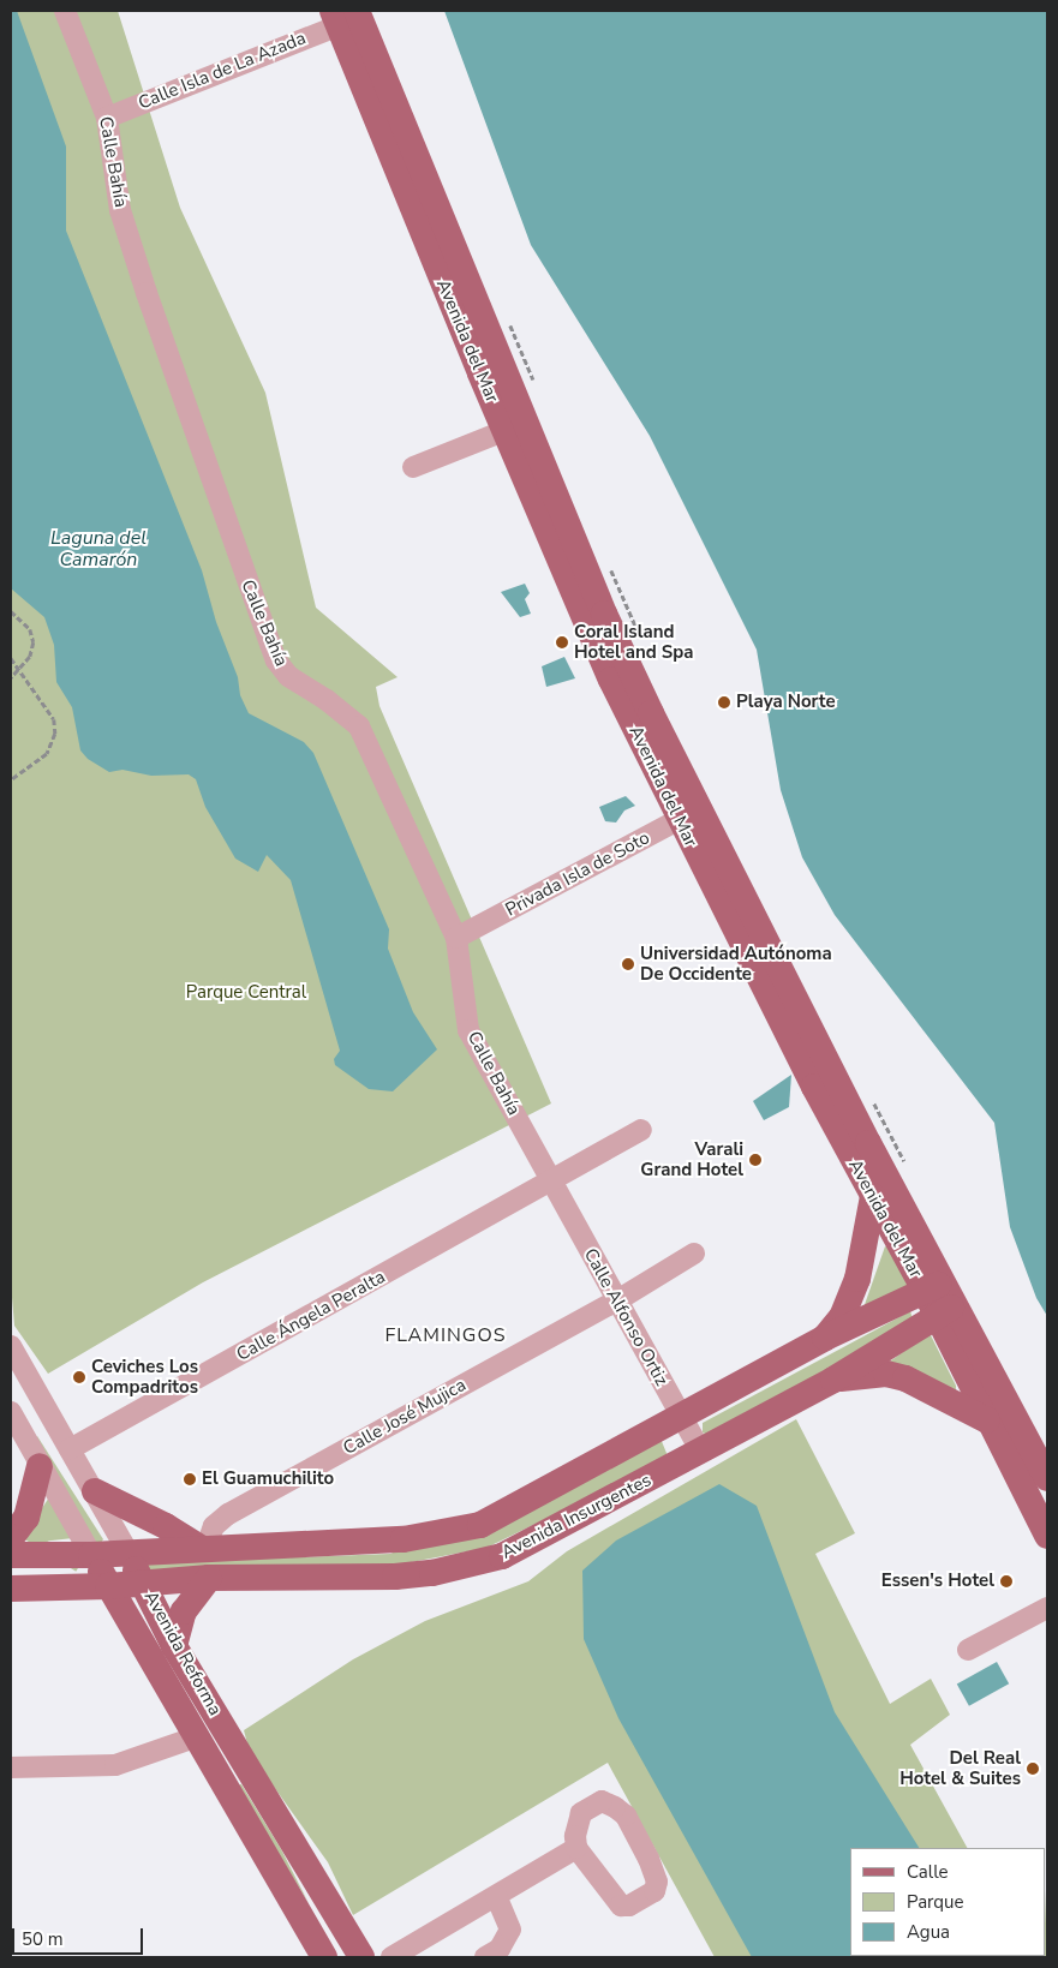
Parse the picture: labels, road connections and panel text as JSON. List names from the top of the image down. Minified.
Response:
{"streets":{"main road":["Avenida del Mar","Avenida Insurgentes","Avenida Reforma"],"street":["Calle Isla de La Azada","Calle Bahía","Privada Isla de Soto","Calle Ángela Peralta","Calle Alfonso Ortiz","Calle José Mujica"]},"crossings":[["Calle Isla de La Azada","Calle Bahía"],["Calle Isla de La Azada","Avenida del Mar"],["Calle Bahía","Privada Isla de Soto"],["Calle Bahía","Calle Ángela Peralta"],["Calle Bahía","Calle Alfonso Ortiz"],["Avenida del Mar","Privada Isla de Soto"],["Avenida del Mar","Avenida Insurgentes"],["Calle Ángela Peralta","Calle Alfonso Ortiz"],["Calle Ángela Peralta","Avenida Reforma"],["Calle Alfonso Ortiz","Calle José Mujica"],["Calle Alfonso Ortiz","Avenida Insurgentes"],["Calle José Mujica","Avenida Insurgentes"],["Avenida Insurgentes","Avenida Reforma"]],"districts":["FLAMINGOS"],"water":["Laguna del Camarón"],"parks":["Parque Central"],"places":["Coral Island Hotel and Spa","Playa Norte","Universidad Autónoma De Occidente","Varali Grand Hotel","Ceviches Los Compadritos","El Guamuchilito","Essen's Hotel","Del Real Hotel & Suites"],"legend":["Calle","Parque","Agua"],"scale_bar":"50 m"}
